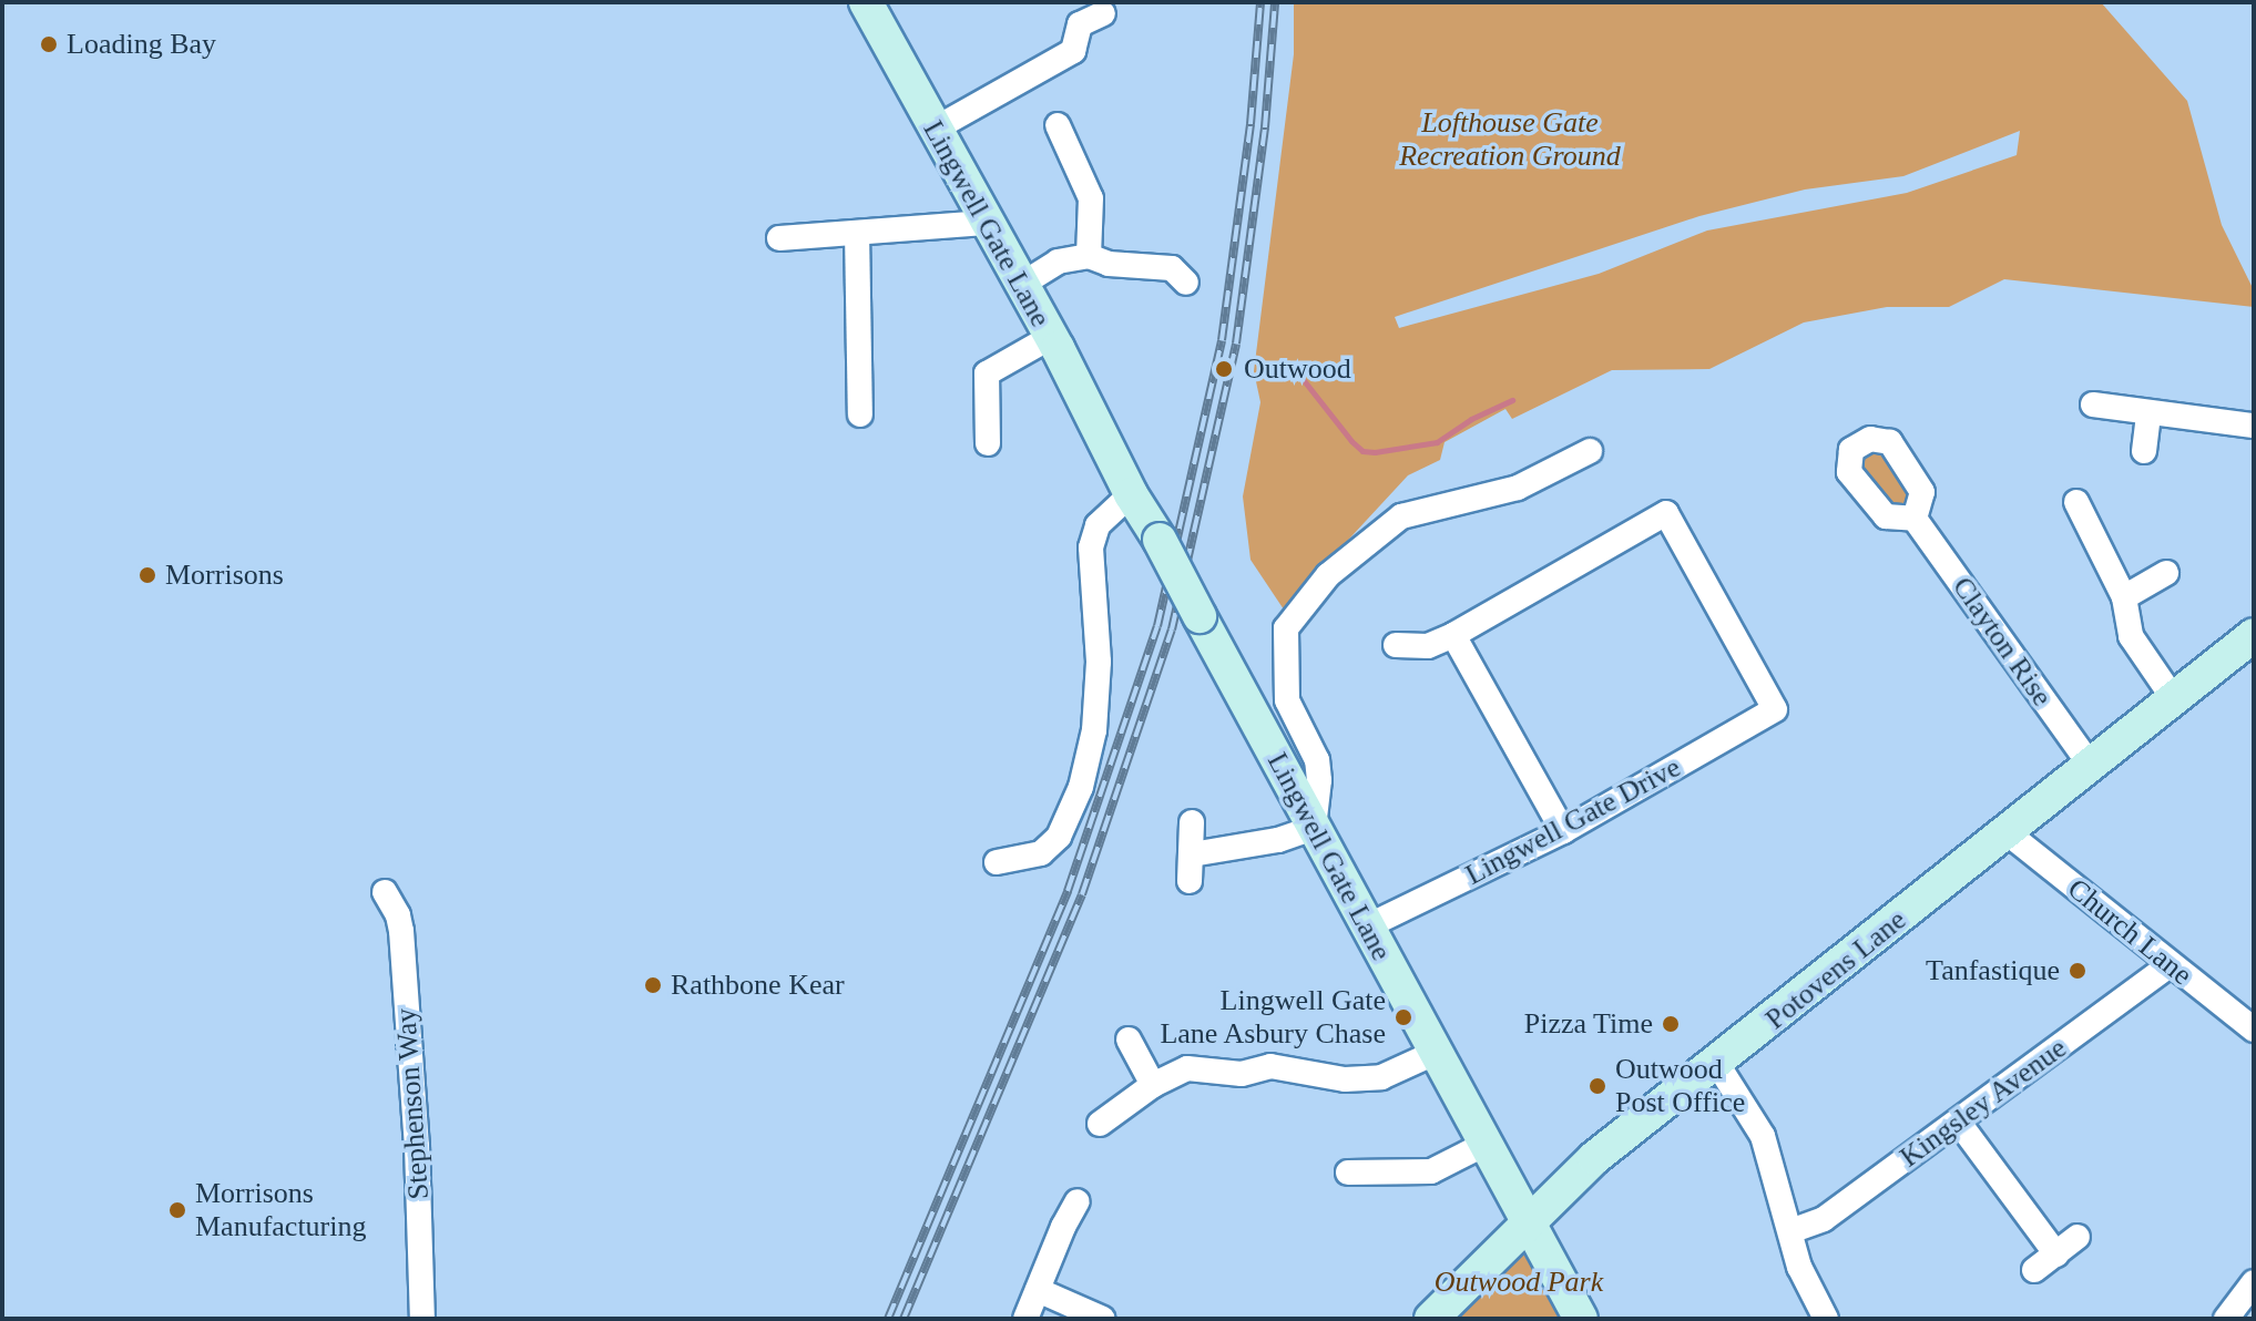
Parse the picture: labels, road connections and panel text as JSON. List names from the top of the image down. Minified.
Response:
{"streets":{"street":["Lingwell Gate Lane","Clayton Rise","Lingwell Gate Drive","Church Lane","Potovens Lane","Kingsley Avenue","Stephenson Way"]},"crossings":[["Lingwell Gate Lane","Lingwell Gate Drive"],["Lingwell Gate Lane","Potovens Lane"],["Clayton Rise","Potovens Lane"],["Church Lane","Potovens Lane"],["Church Lane","Kingsley Avenue"]],"parks":["Lofthouse Gate Recreation Ground","Outwood Park"],"places":["Loading Bay","Outwood","Morrisons","Tanfastique","Rathbone Kear","Lingwell Gate Lane Asbury Chase","Pizza Time","Outwood Post Office","Morrisons Manufacturing"]}
